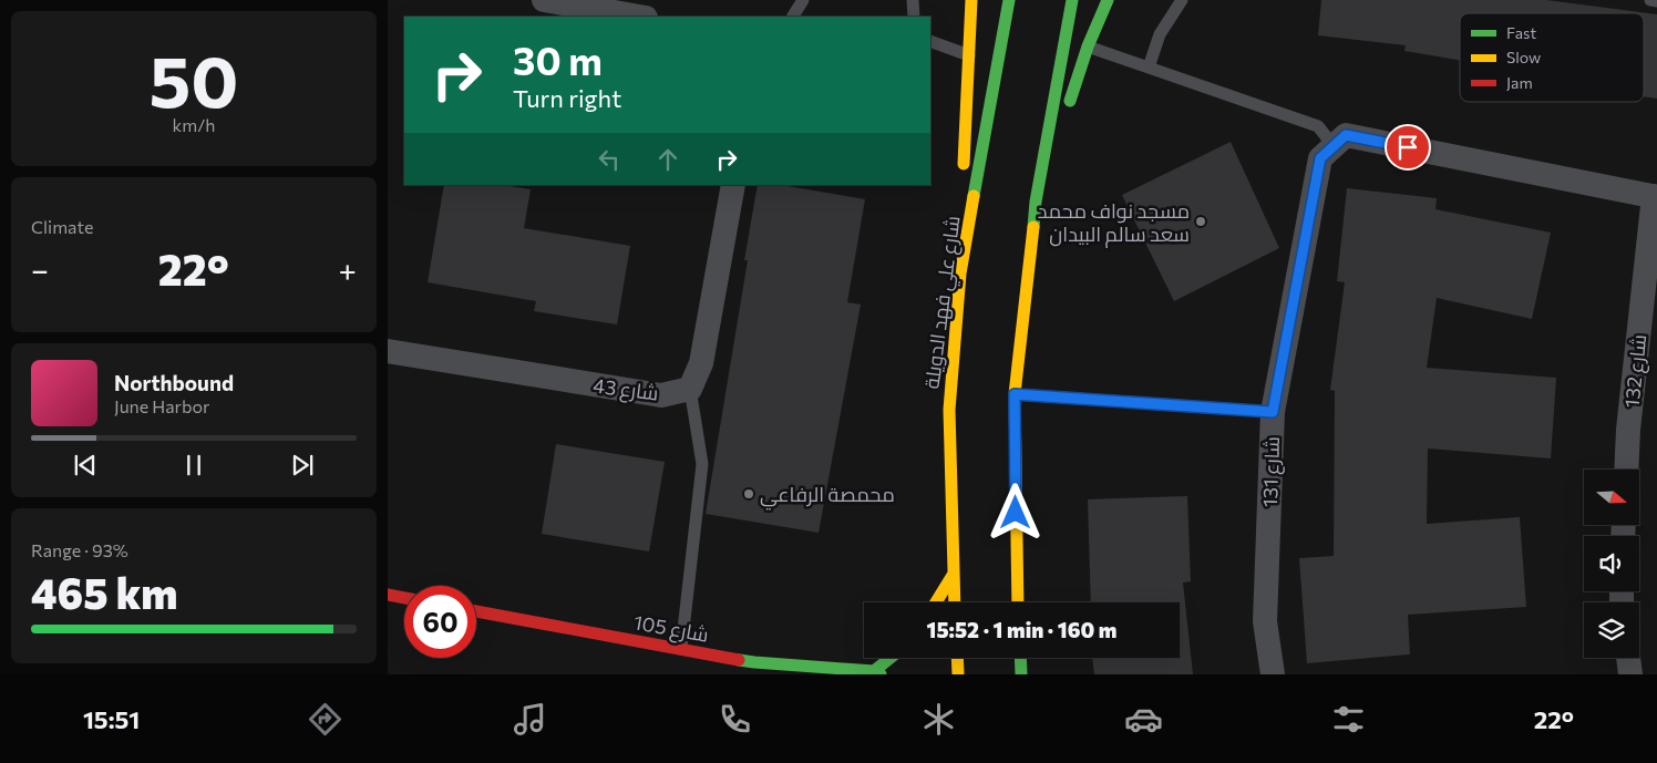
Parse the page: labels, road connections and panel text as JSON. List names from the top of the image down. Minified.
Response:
{"streets":{"main road":["شارع علي فهد الدويلة","شارع 105"],"street":["شارع 132","شارع 43","شارع 131"]},"places":["مسجد نواف محمد سعد سالم البيدان","محمصة الرفاعي"],"legend":["Fast","Slow","Jam"],"north":"right","page":{"tile":[["50","km/h"],"Climate",["Range · 93%","465 km"]],"turn":["30 m","Turn right"],"heat":["−","22°","+"],"song":["Northbound","June Harbor"],"limit":"60","trip":"15:52 · 1 min · 160 m","tabs":["15:51","22°"]}}
